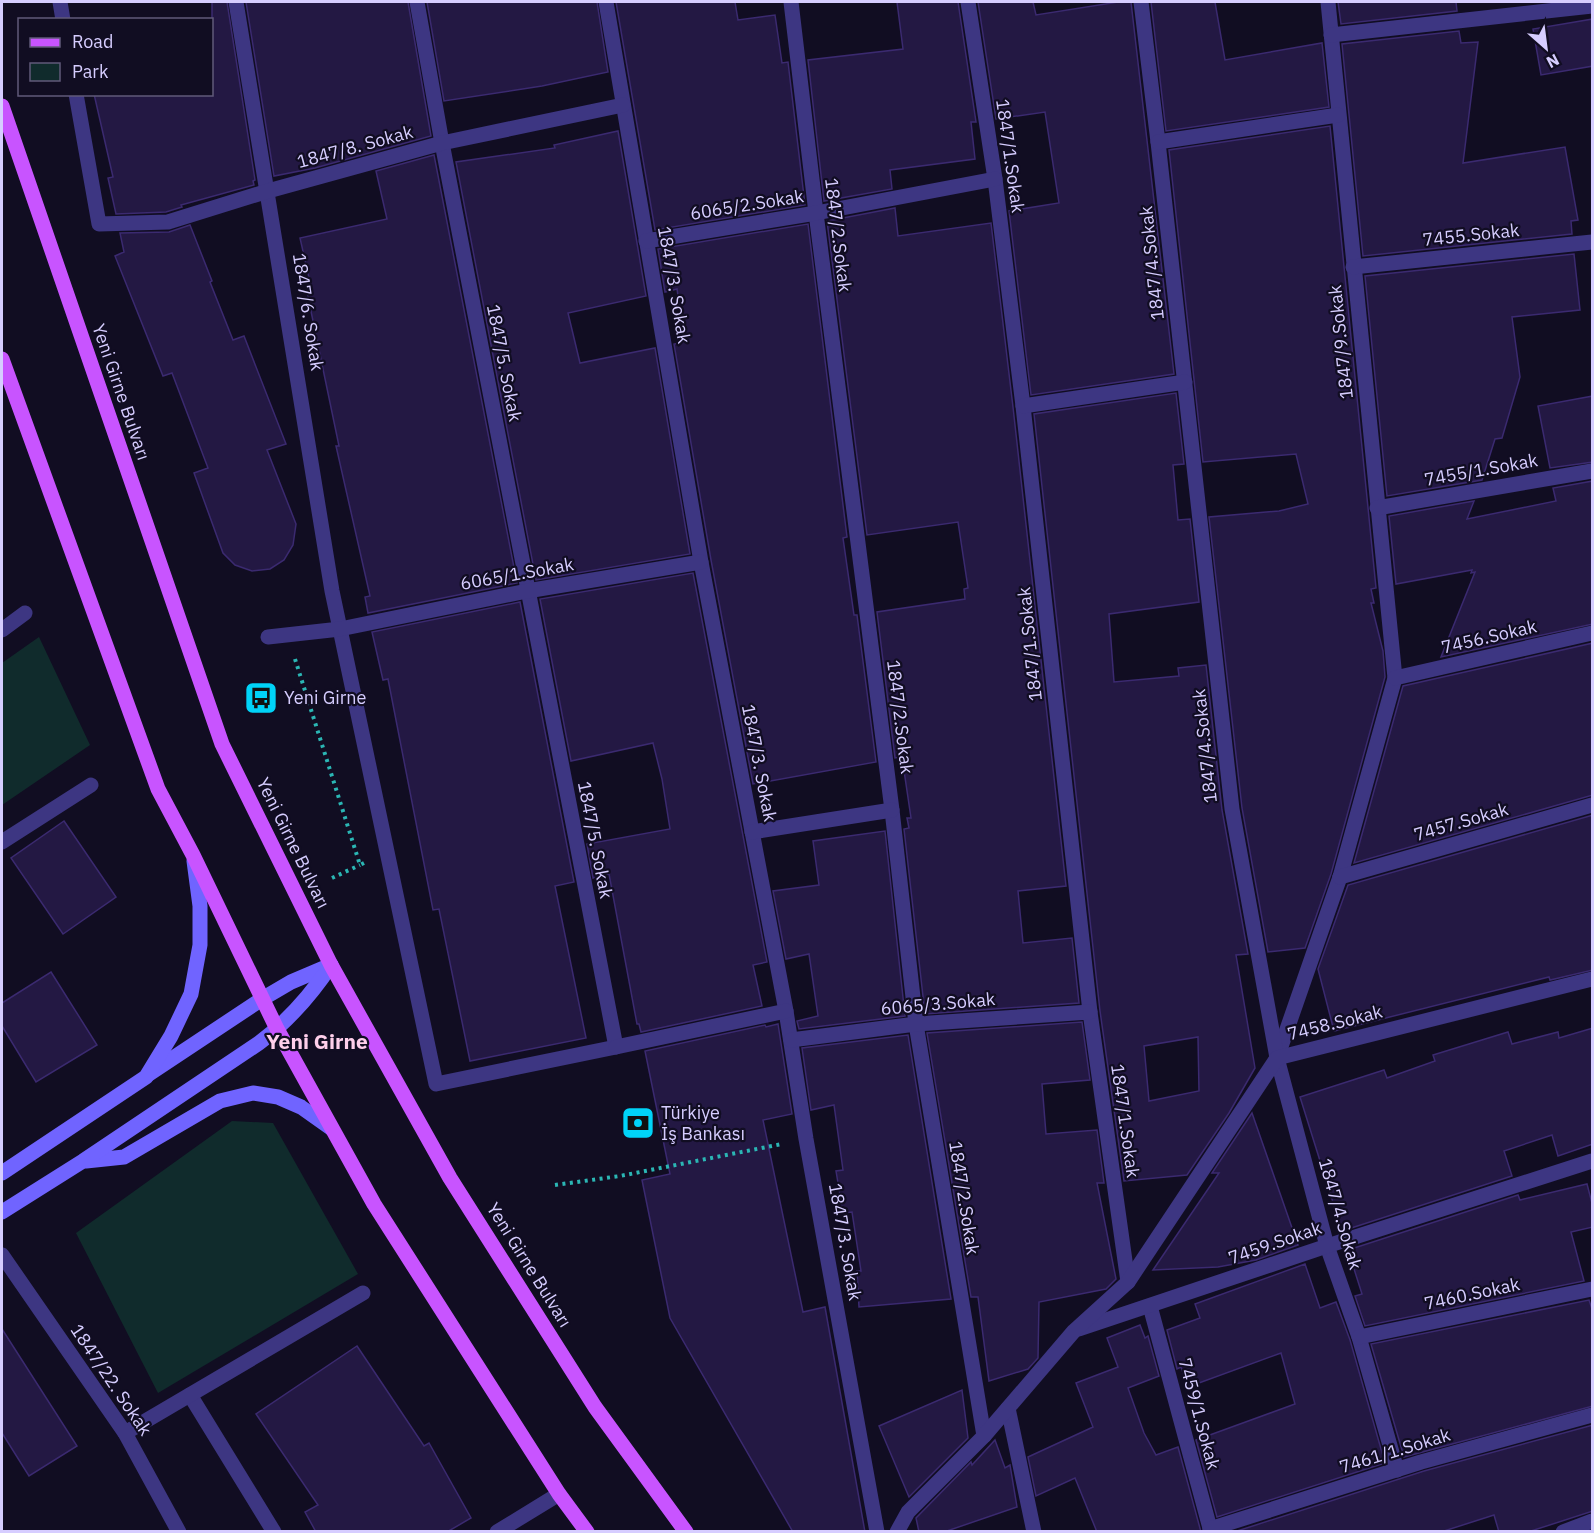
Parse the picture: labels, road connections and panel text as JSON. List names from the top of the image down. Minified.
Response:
{"streets":{"main road":["Yeni Girne Bulvarı"],"street":["1847/8. Sokak","1847/1.Sokak","6065/2.Sokak","1847/2.Sokak","7455.Sokak","1847/4.Sokak","1847/3. Sokak","1847/6. Sokak","1847/9.Sokak","1847/5. Sokak","7455/1.Sokak","6065/1.Sokak","7456.Sokak","7457.Sokak","6065/3.Sokak","7458.Sokak","7459.Sokak","7460.Sokak","1847/22. Sokak","7459/1.Sokak","7461/1.Sokak"]},"crossings":[["1847/8. Sokak","1847/3. Sokak"],["1847/8. Sokak","1847/6. Sokak"],["1847/8. Sokak","1847/5. Sokak"],["1847/1.Sokak","6065/2.Sokak"],["1847/1.Sokak","6065/3.Sokak"],["1847/1.Sokak","7458.Sokak"],["6065/2.Sokak","1847/2.Sokak"],["6065/2.Sokak","1847/3. Sokak"],["1847/2.Sokak","6065/3.Sokak"],["7455.Sokak","1847/9.Sokak"],["1847/4.Sokak","7458.Sokak"],["1847/4.Sokak","7459.Sokak"],["1847/4.Sokak","7460.Sokak"],["1847/4.Sokak","7461/1.Sokak"],["1847/3. Sokak","6065/1.Sokak"],["1847/3. Sokak","6065/3.Sokak"],["1847/6. Sokak","6065/1.Sokak"],["1847/9.Sokak","7455/1.Sokak"],["1847/9.Sokak","7456.Sokak"],["1847/5. Sokak","6065/1.Sokak"],["7459.Sokak","7459/1.Sokak"],["7459/1.Sokak","7461/1.Sokak"]],"districts":["Yeni Girne"],"places":{"bus stop":["Yeni Girne"],"bank":["Türkiye İş Bankası"]},"legend":["Road","Park"],"north":"bottom right"}
